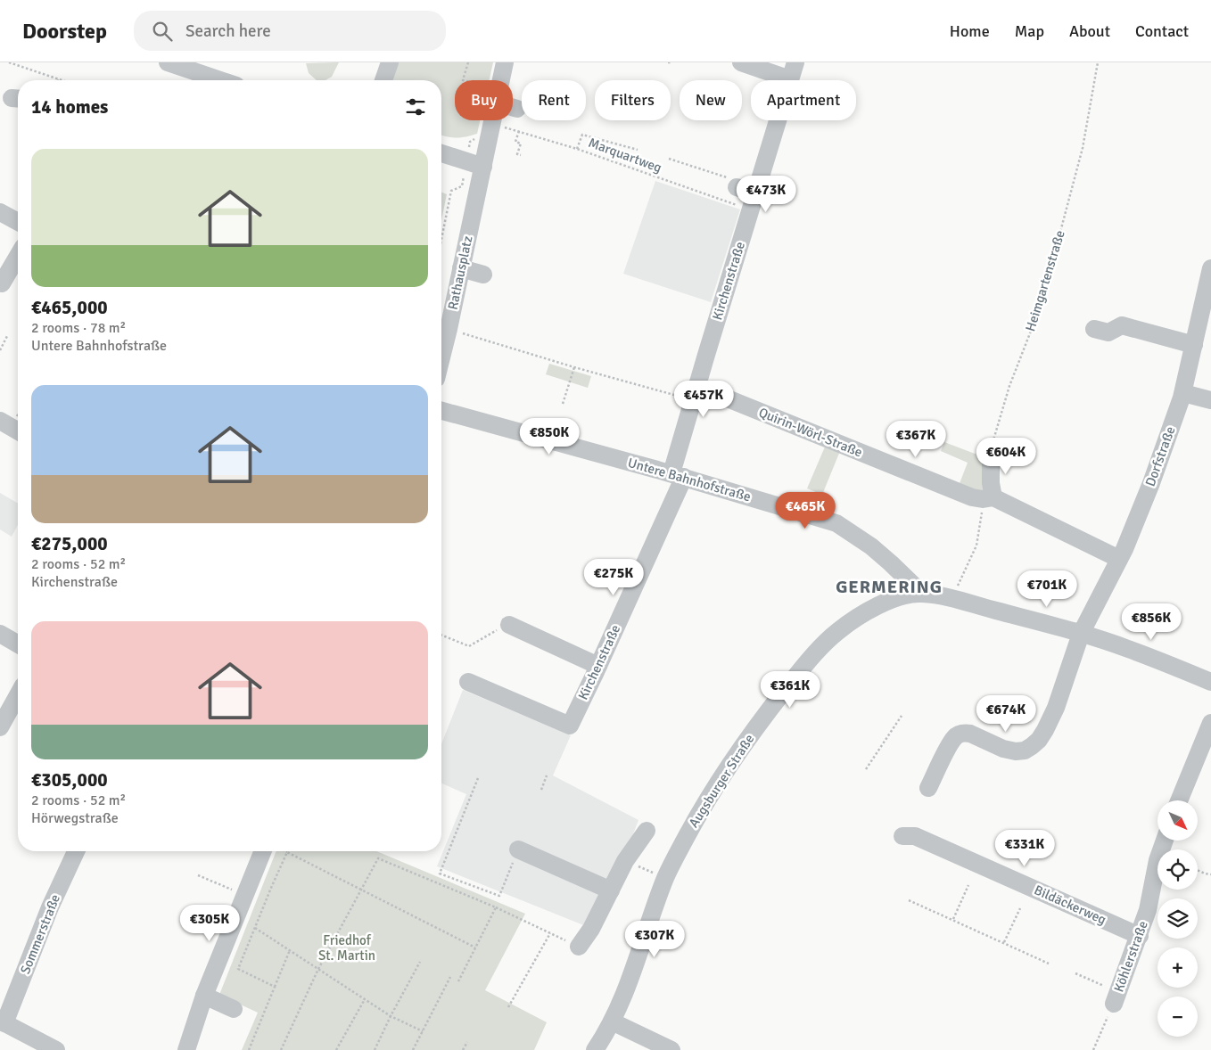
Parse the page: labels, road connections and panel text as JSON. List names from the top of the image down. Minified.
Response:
{"streets":{"street":["Rathausplatz","Kirchenstraße","Quirin-Wörl-Straße","Dorfstraße","Untere Bahnhofstraße","Augsburger Straße","Bildäckerweg","Sommerstraße","Köhlerstraße"],"path":["Marquartweg","Heimgartenstraße"]},"crossings":[["Marquartweg","Rathausplatz"],["Marquartweg","Kirchenstraße"],["Kirchenstraße","Quirin-Wörl-Straße"],["Kirchenstraße","Untere Bahnhofstraße"],["Quirin-Wörl-Straße","Dorfstraße"],["Dorfstraße","Augsburger Straße"],["Untere Bahnhofstraße","Augsburger Straße"],["Bildäckerweg","Köhlerstraße"]],"districts":["GERMERING"],"parks":["Friedhof St. Martin"],"north":"bottom right","page":{"header":"Doorstep","search":"Search here","nav":["Home","Map","About","Contact"],"chip":["Buy","Rent","Filters","New","Apartment"],"heading":"14 homes","list":[{"name":"€465,000","note":"2 rooms · 78 m² · Untere Bahnhofstraße"},{"name":"€275,000","note":"2 rooms · 52 m² · Kirchenstraße"},{"name":"€305,000","note":"2 rooms · 52 m² · Hörwegstraße"}],"price":["€473K","€457K","€850K","€367K","€604K","€465K","€275K","€701K","€856K","€361K","€674K","€331K","€305K","€307K"],"map_buttons":["+","−"]}}
